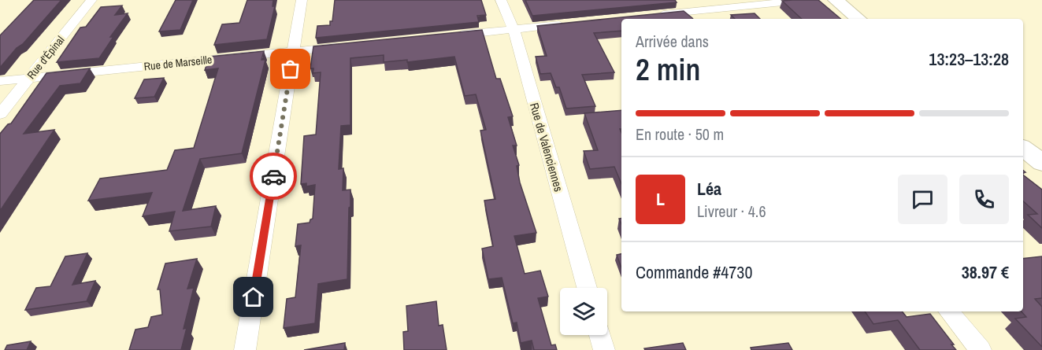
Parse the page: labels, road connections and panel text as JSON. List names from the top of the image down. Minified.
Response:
{"streets":{"street":["Rue d'Épinal","Rue de Marseille","Rue de Valenciennes"]},"crossings":[["Rue d'Épinal","Rue de Marseille"]],"page":{"heading":["2 min","Arrivée dans","13:23–13:28"],"panel":["Léa","Livreur · 4.6","Commande #4730","38.97 €"],"bar":"En route · 50 m","round":"L"}}
